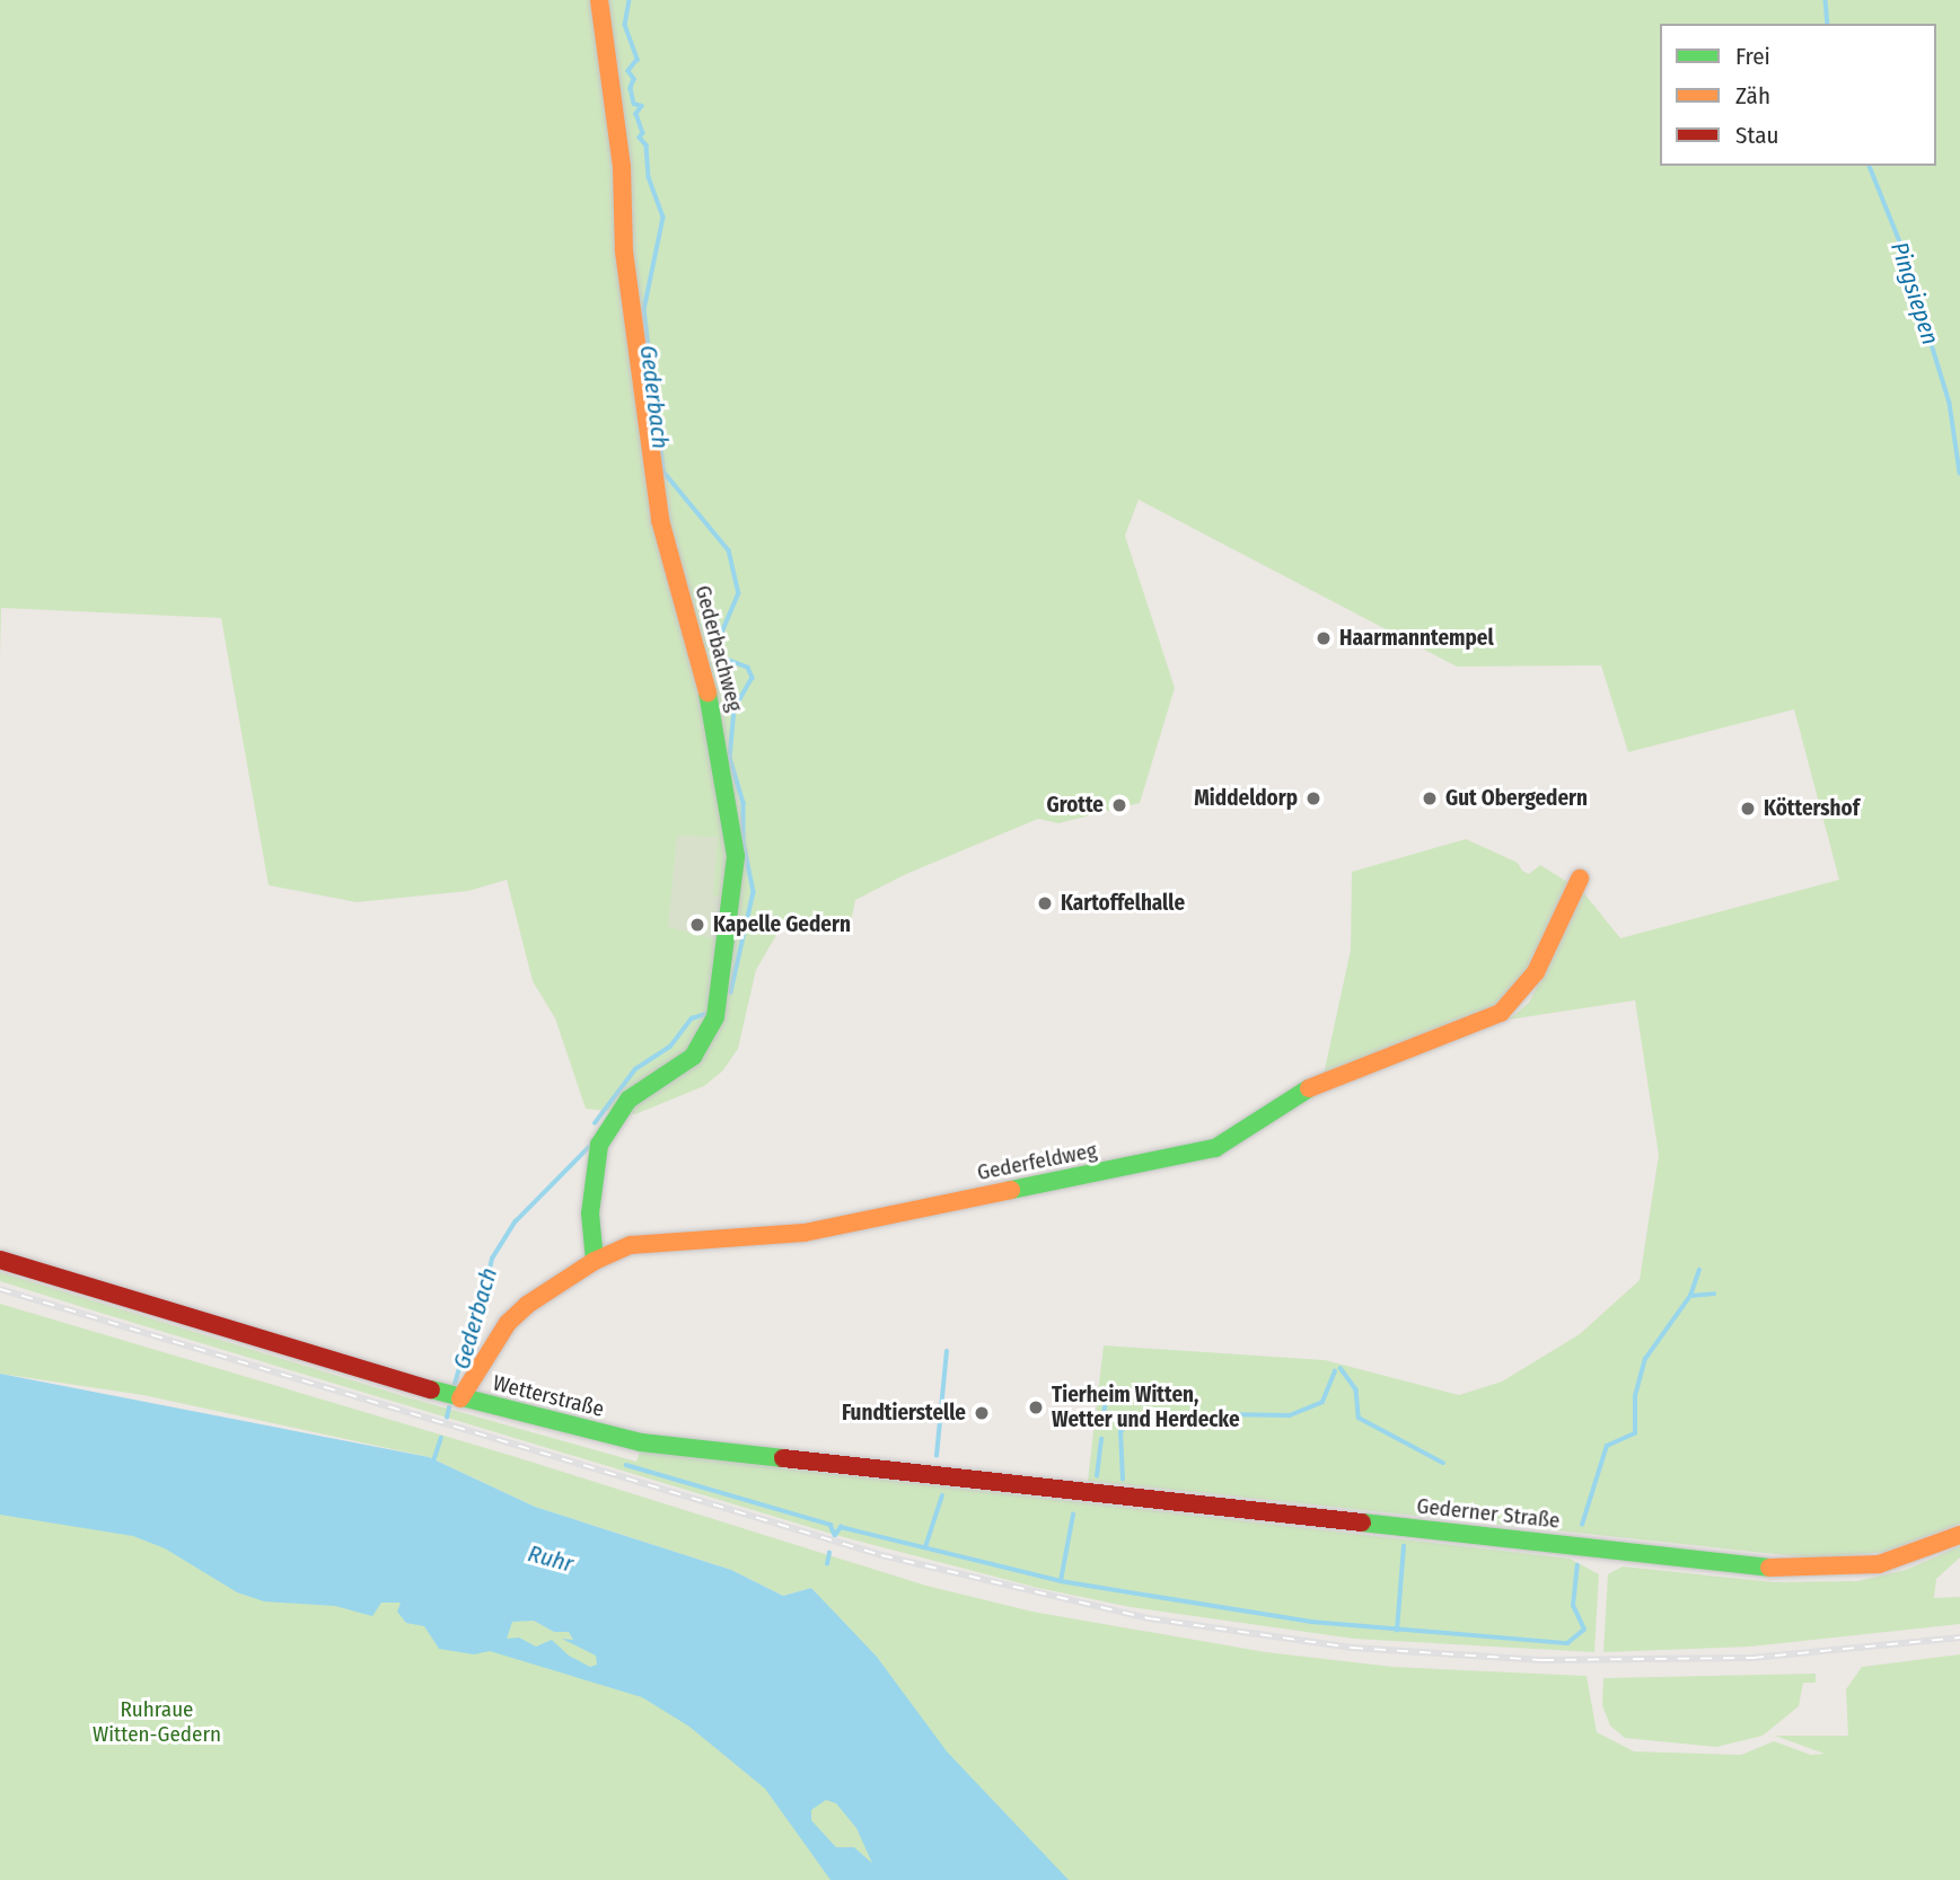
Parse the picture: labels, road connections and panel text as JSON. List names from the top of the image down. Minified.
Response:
{"streets":{"street":["Gederbachweg","Gederfeldweg","Wetterstraße","Gederner Straße"]},"crossings":[["Gederbachweg","Gederfeldweg"],["Gederfeldweg","Wetterstraße"],["Wetterstraße","Gederner Straße"]],"water":["Pingsiepen","Gederbach","Ruhr"],"parks":["Ruhraue Witten-Gedern"],"places":["Haarmanntempel","Middeldorp","Gut Obergedern","Grotte","Köttershof","Kartoffelhalle","Kapelle Gedern","Tierheim Witten, Wetter und Herdecke","Fundtierstelle"],"legend":["Frei","Zäh","Stau"]}
